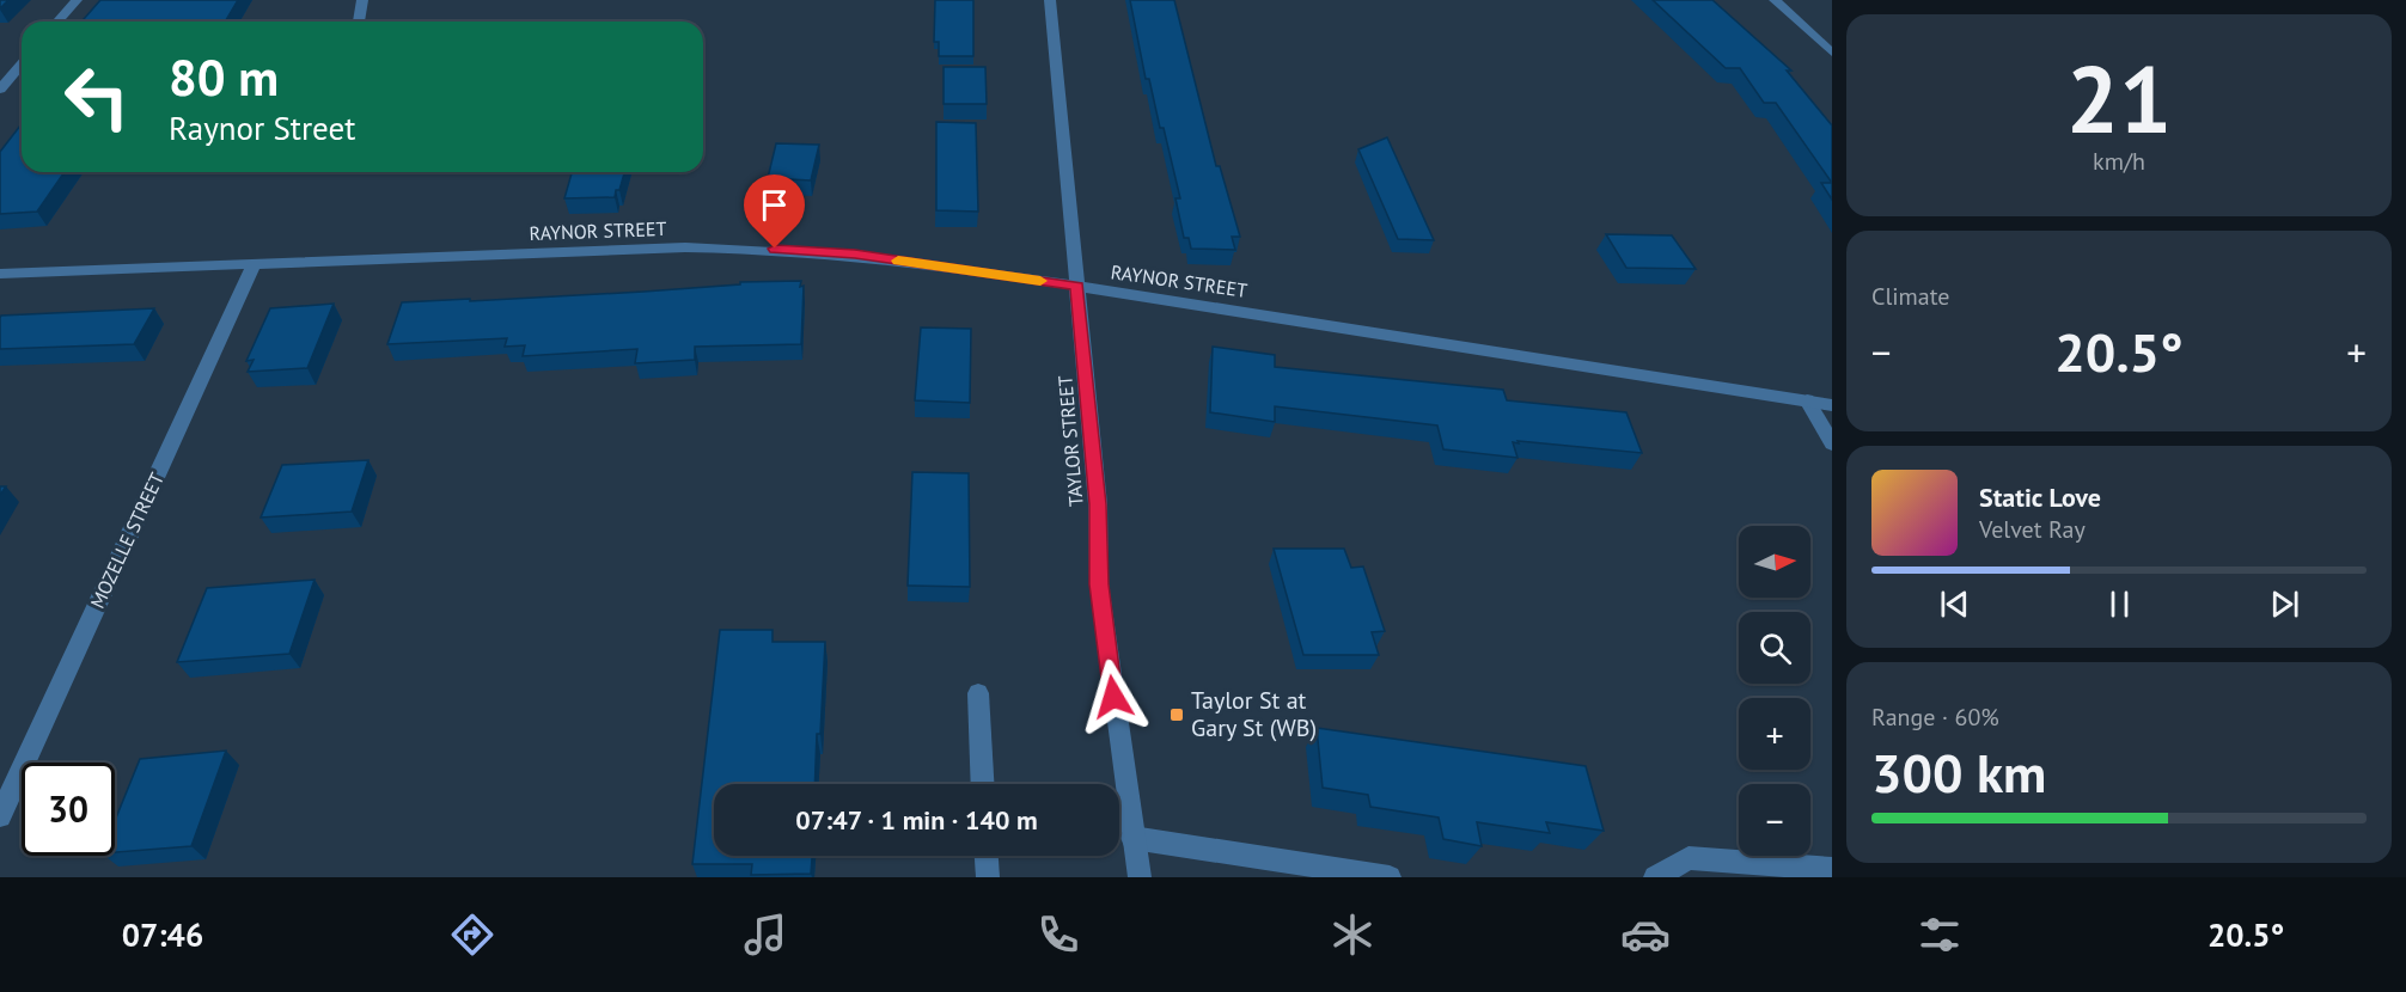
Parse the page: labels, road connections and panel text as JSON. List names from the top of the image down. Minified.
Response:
{"streets":{"street":["RAYNOR STREET","TAYLOR STREET","MOZELLE STREET"]},"crossings":[["RAYNOR STREET","TAYLOR STREET"],["RAYNOR STREET","MOZELLE STREET"]],"places":{"transit":["Taylor St at Gary St (WB)"]},"north":"right","page":{"tile":[["21","km/h"],"Climate",["Range · 60%","300 km"]],"turn":["80 m","Raynor Street"],"heat":["−","20.5°","+"],"song":["Static Love","Velvet Ray"],"map_buttons":["+","−"],"limit":"30","trip":"07:47 · 1 min · 140 m","tabs":["07:46","20.5°"]}}
